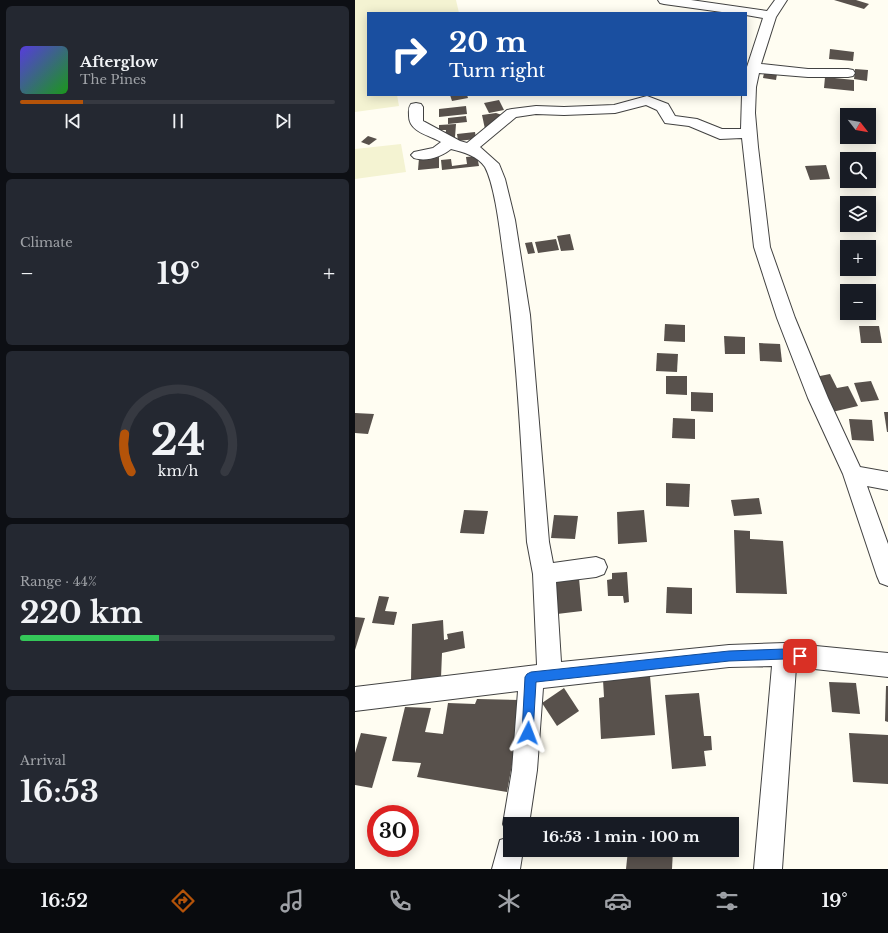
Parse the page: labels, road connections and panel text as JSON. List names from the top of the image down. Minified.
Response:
{"north":"bottom right","page":{"turn":["20 m","Turn right"],"song":["Afterglow","The Pines"],"map_buttons":["+","−"],"tile":["Climate",["Range · 44%","220 km"],["Arrival","16:53"]],"heat":["−","19°","+"],"limit":"30","trip":"16:53 · 1 min · 100 m","tabs":["16:52","19°"],"gauge":["24","km/h"]}}
